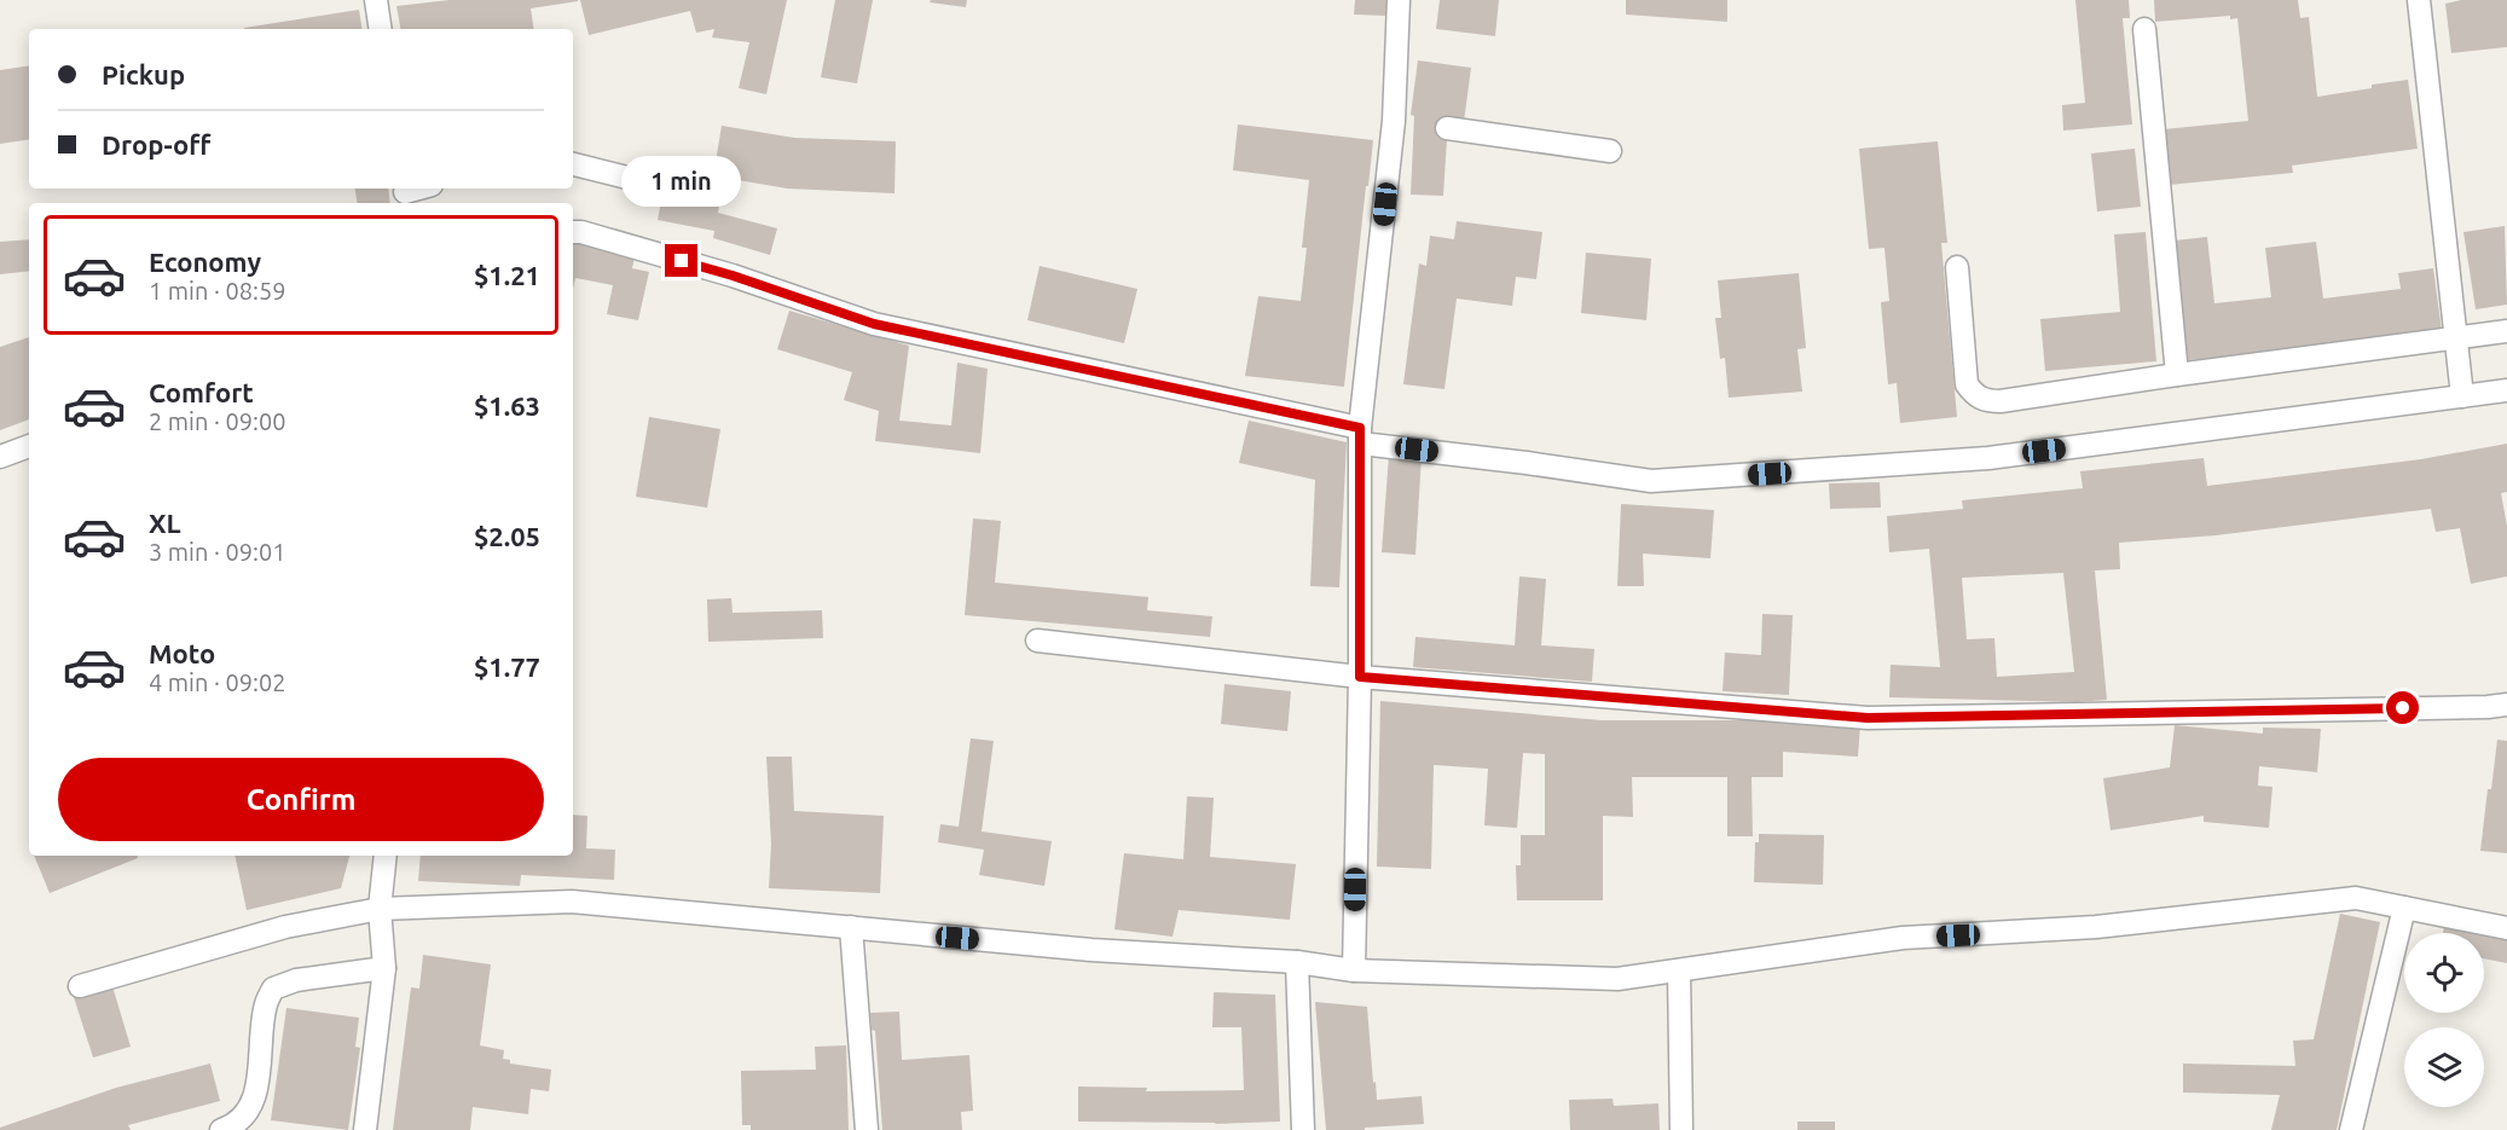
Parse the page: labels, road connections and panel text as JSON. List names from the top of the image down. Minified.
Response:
{"page":{"banner":["Pickup","Drop-off"],"bubble":"1 min","list":[{"name":"Economy","note":"1 min · 08:59","value":"$1.21"},{"name":"Comfort","note":"2 min · 09:00","value":"$1.63"},{"name":"XL","note":"3 min · 09:01","value":"$2.05"},{"name":"Moto","note":"4 min · 09:02","value":"$1.77"}],"buttons":"Confirm"}}
